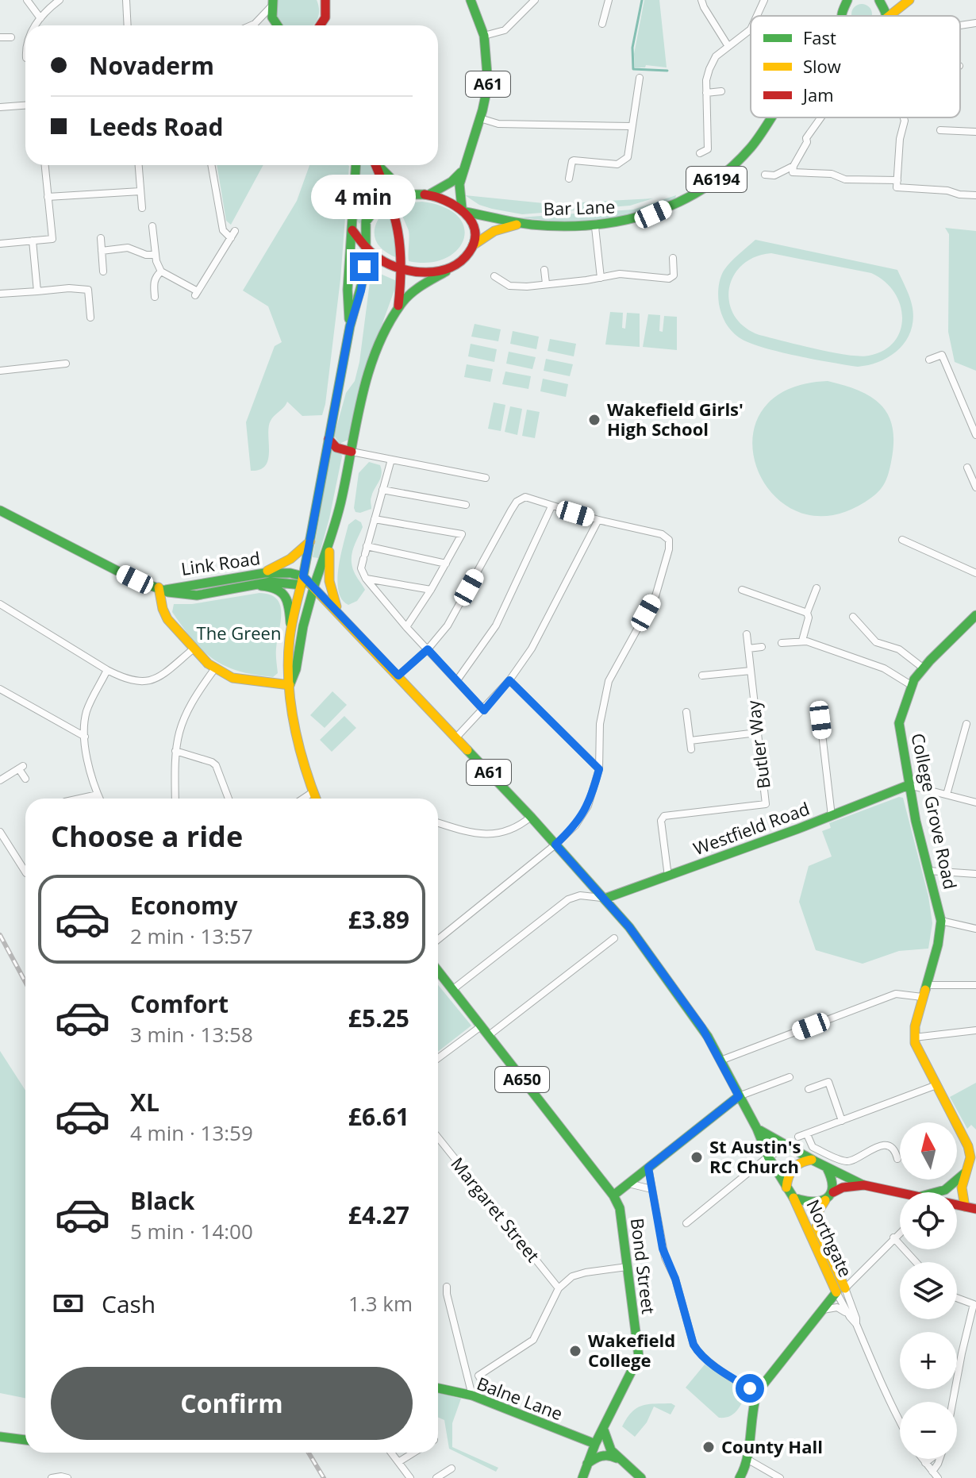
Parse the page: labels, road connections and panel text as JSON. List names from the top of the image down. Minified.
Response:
{"streets":{"main road":["A61","A6194","Bar Lane","Link Road","College Grove Road","Westfield Road","A650","Northgate","Bond Street","Balne Lane"],"street":["Butler Way","Margaret Street"]},"crossings":[["A61","Bar Lane"],["A61","Link Road"],["A61","Westfield Road"],["A61","Northgate"],["Butler Way","Westfield Road"],["College Grove Road","Westfield Road"],["Westfield Road","Northgate"],["A650","Bond Street"],["A650","Balne Lane"]],"parks":["The Green"],"places":["Wakefield Girls' High School","St Austin's RC Church","Wakefield College","County Hall"],"legend":["Fast","Slow","Jam"],"north":"top","page":{"banner":["Novaderm","Leeds Road"],"bubble":"4 min","heading":"Choose a ride","list":[{"name":"Economy","note":"2 min · 13:57","value":"£3.89"},{"name":"Comfort","note":"3 min · 13:58","value":"£5.25"},{"name":"XL","note":"4 min · 13:59","value":"£6.61"},{"name":"Black","note":"5 min · 14:00","value":"£4.27"}],"map_buttons":["+","−"],"pay":["Cash","1.3 km"],"buttons":"Confirm"}}
